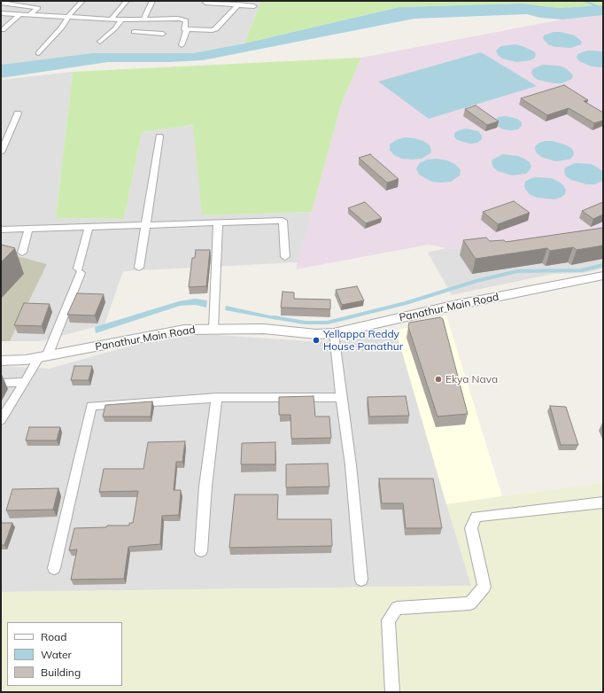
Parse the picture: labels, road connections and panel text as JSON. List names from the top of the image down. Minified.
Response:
{"streets":{"street":["Panathur Main Road"]},"places":["Yellappa Reddy House Panathur","Ekya Nava"],"legend":["Road","Water","Building"]}
